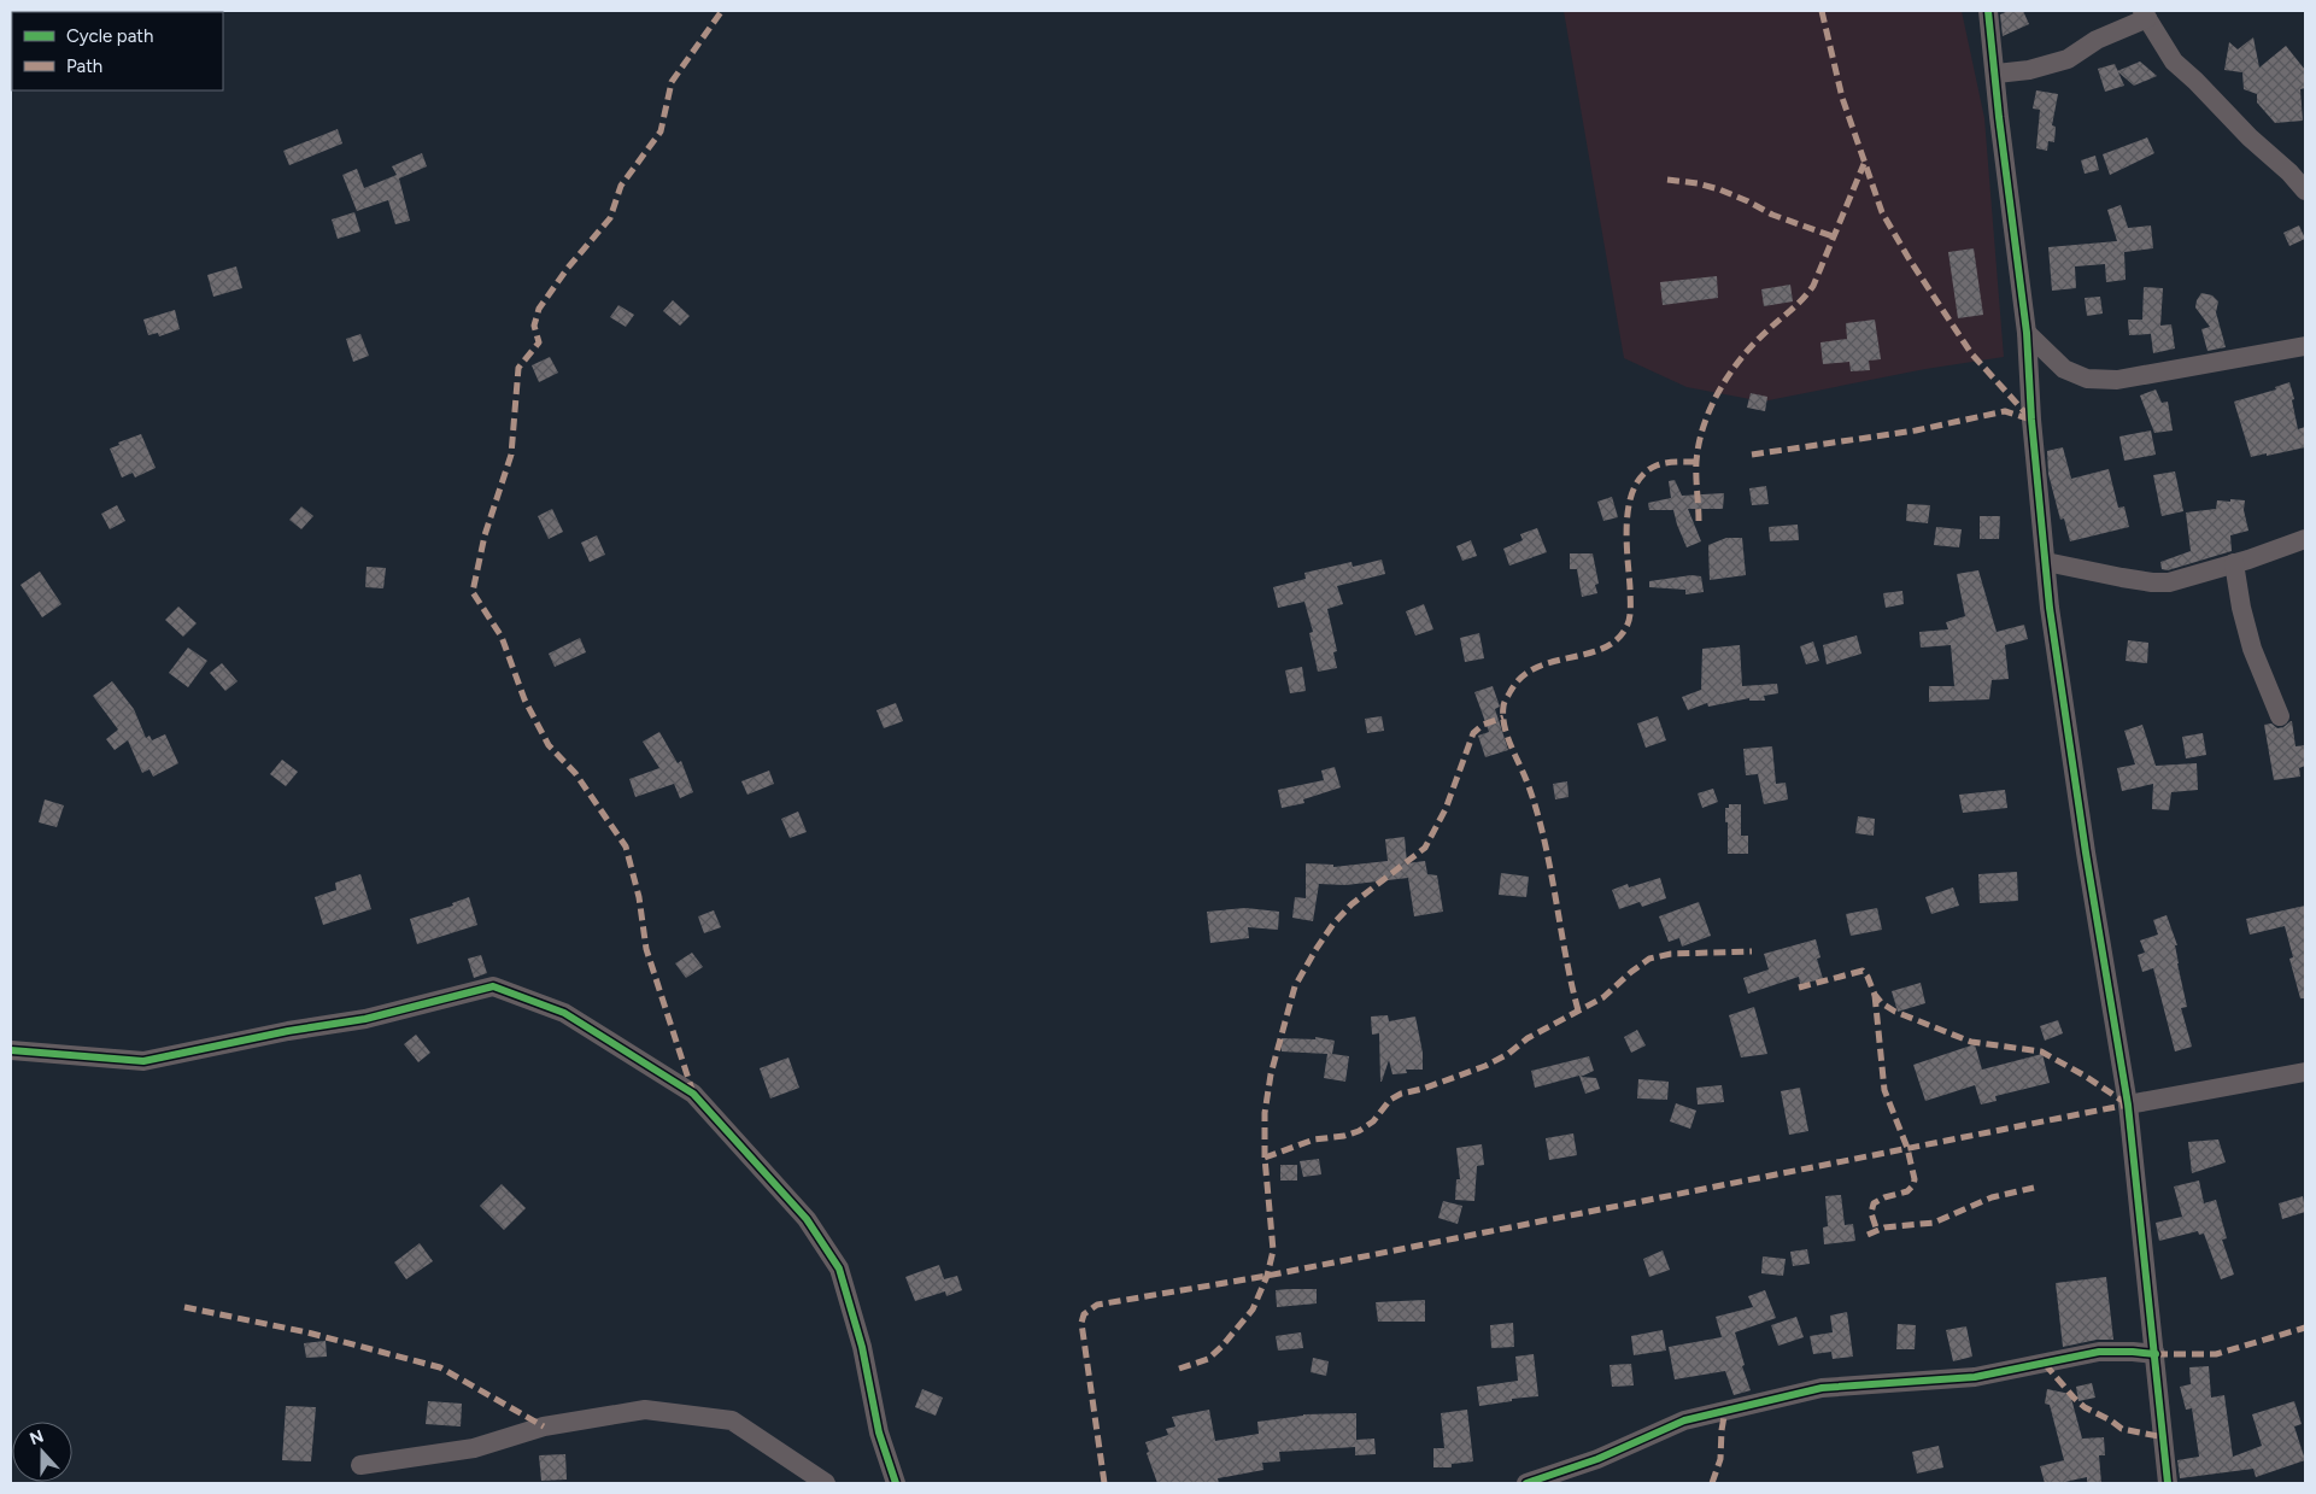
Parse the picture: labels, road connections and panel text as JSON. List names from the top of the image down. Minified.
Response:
{"legend":["Cycle path","Path"],"north":"top"}
